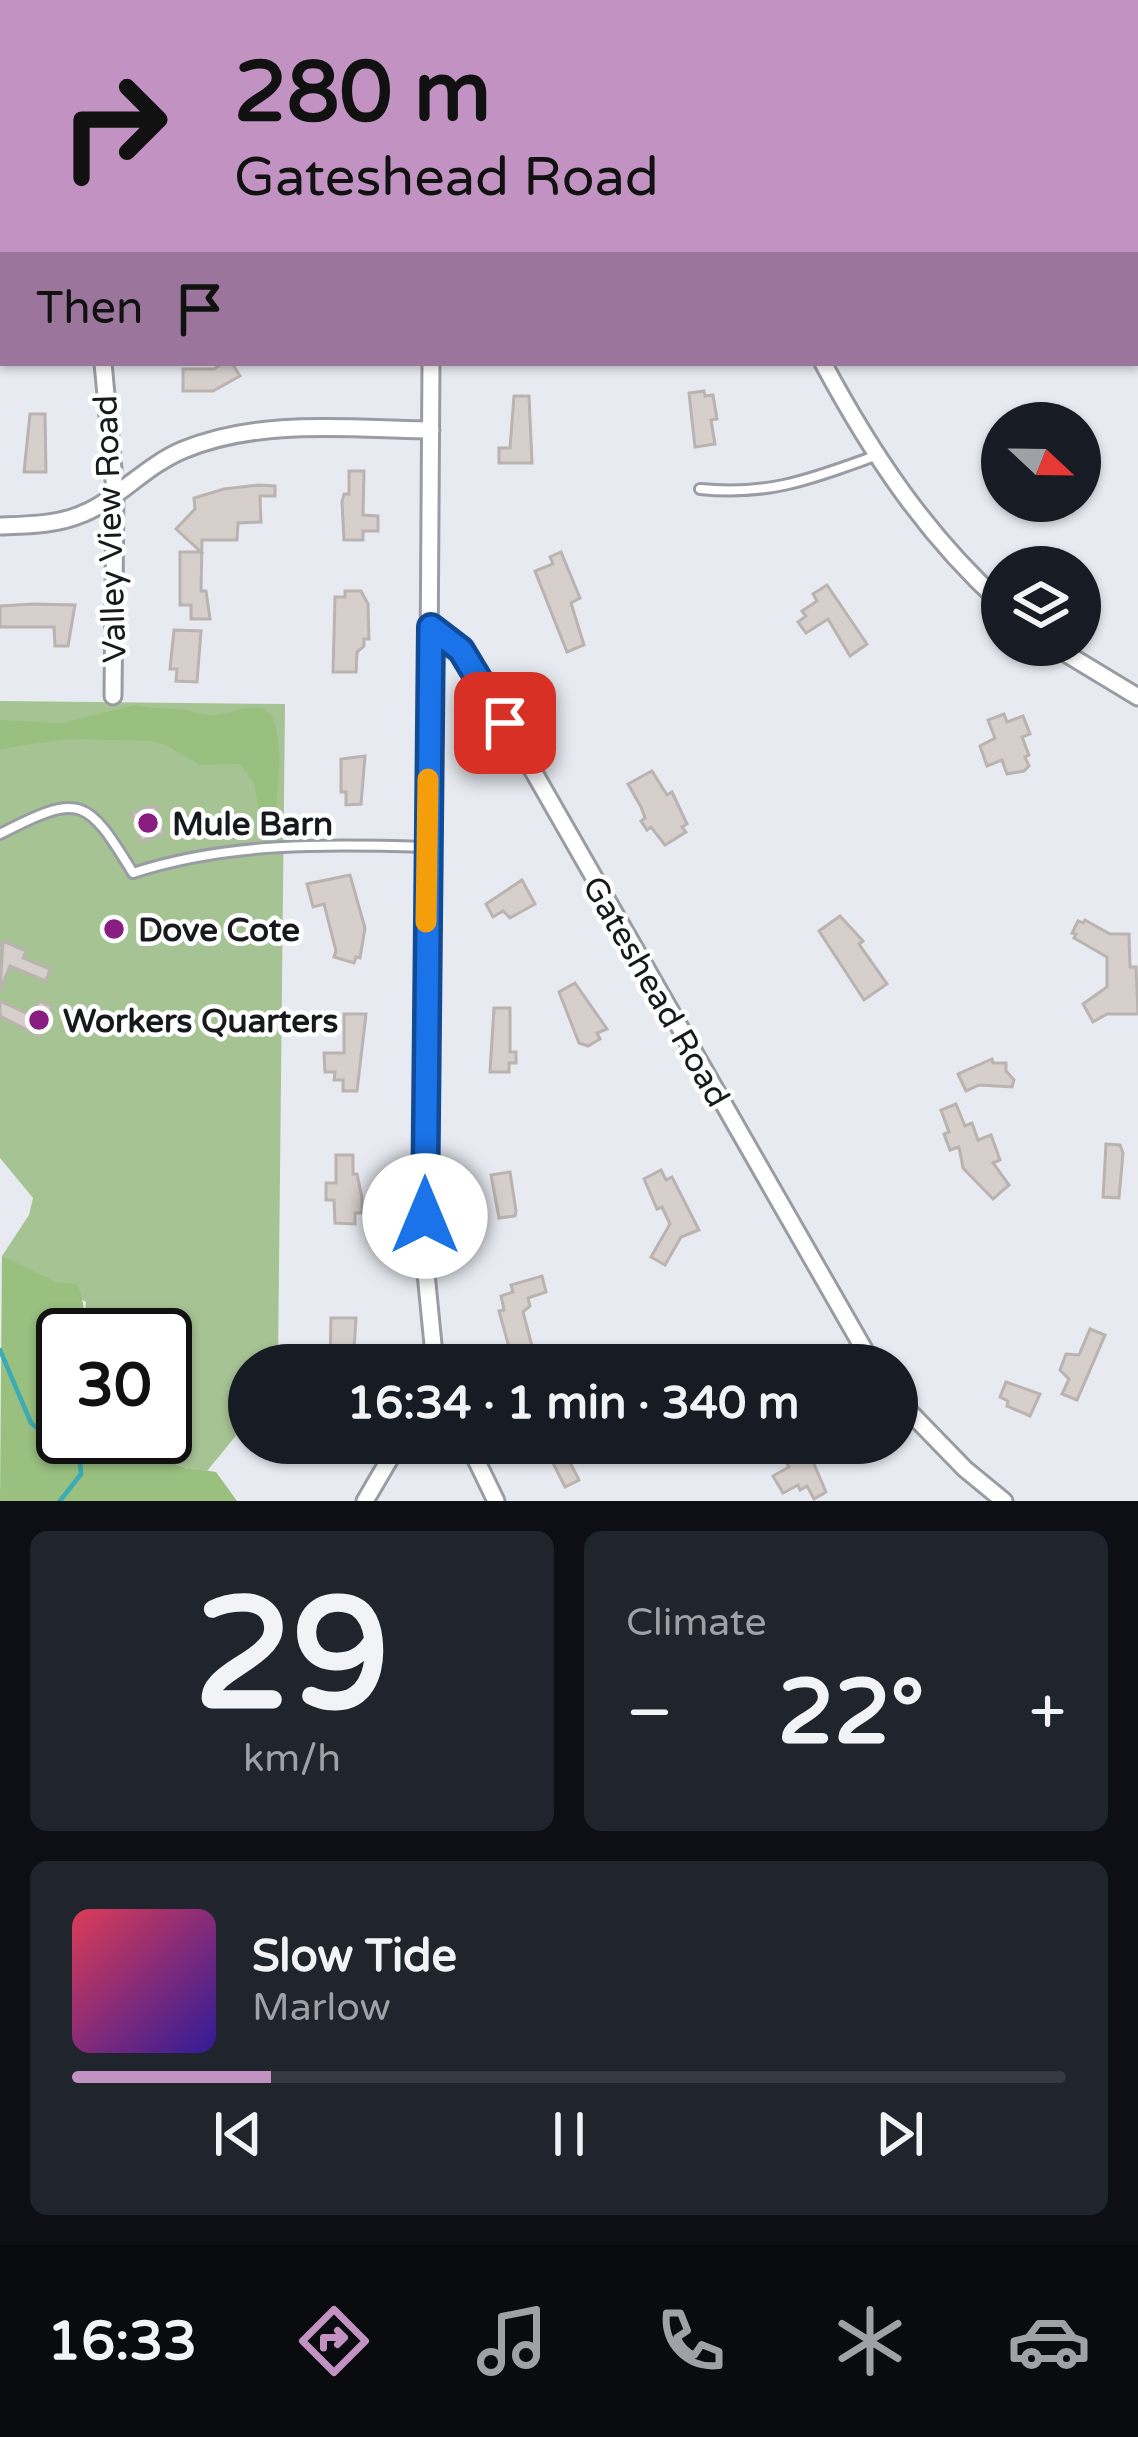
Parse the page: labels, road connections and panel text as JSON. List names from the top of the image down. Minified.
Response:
{"streets":{"street":["Valley View Road","Gateshead Road"]},"places":["Mule Barn","Dove Cote","Workers Quarters"],"north":"right","page":{"turn":["280 m","Gateshead Road"],"then":"Then","limit":"30","trip":"16:34 · 1 min · 340 m","tile":[["29","km/h"],"Climate"],"heat":["−","22°","+"],"song":["Slow Tide","Marlow"],"tabs":"16:33"}}
